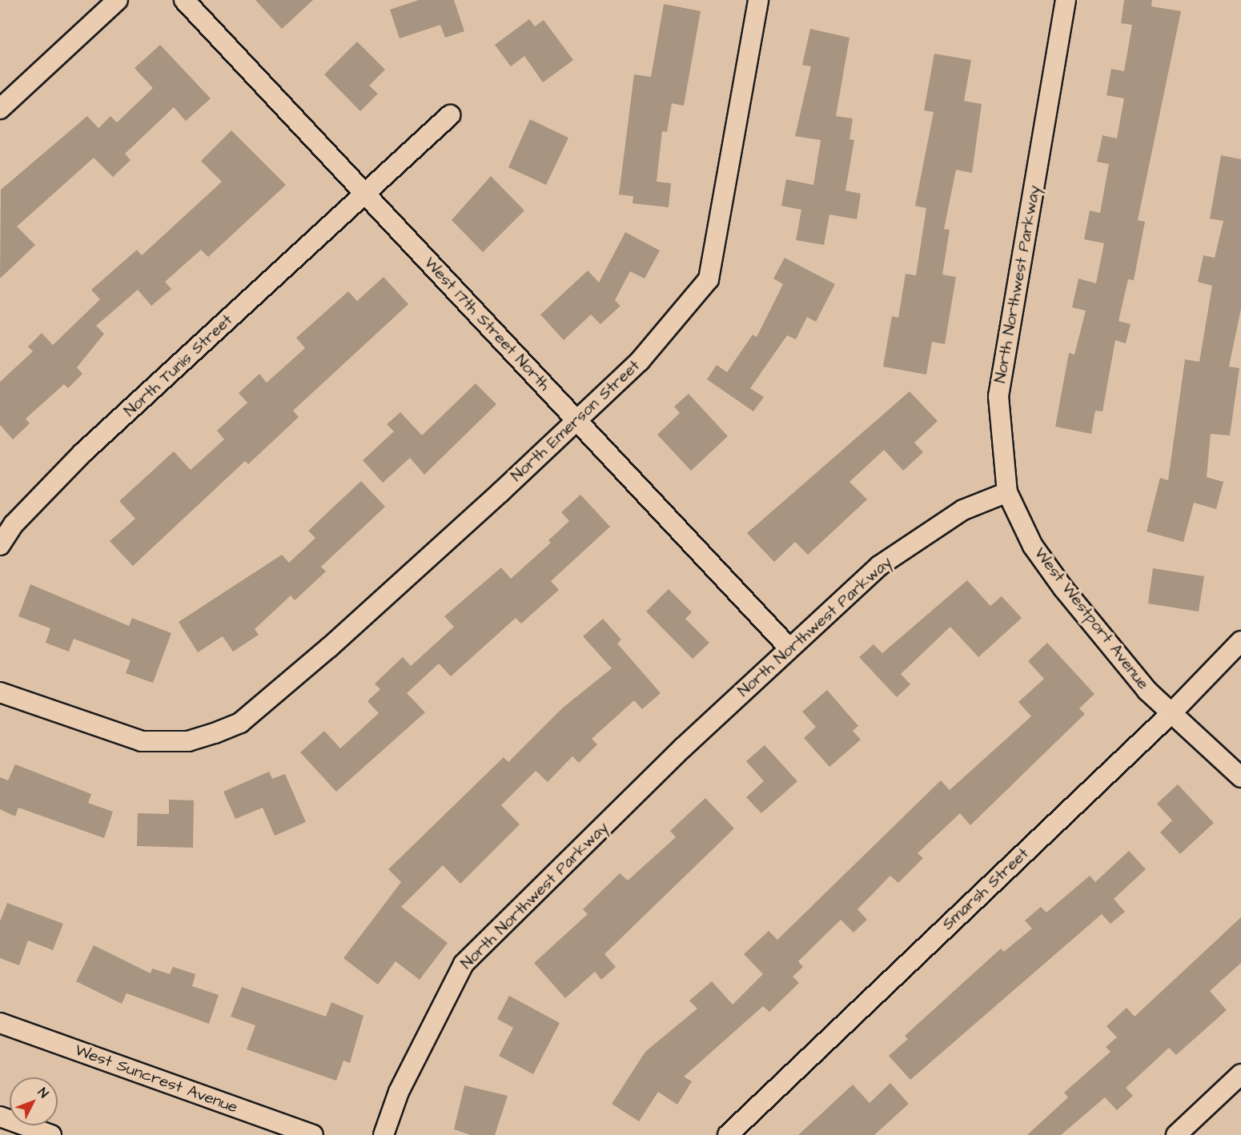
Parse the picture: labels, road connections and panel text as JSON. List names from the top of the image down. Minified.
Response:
{"streets":{"street":["North Northwest Parkway","West 17th Street North","North Tunis Street","North Emerson Street","West Westport Avenue","Smarsh Street","West Suncrest Avenue"]},"crossings":[["North Northwest Parkway","West 17th Street North"],["North Northwest Parkway","West Westport Avenue"],["West 17th Street North","North Tunis Street"],["West 17th Street North","North Emerson Street"],["West Westport Avenue","Smarsh Street"]],"north":"top right"}
